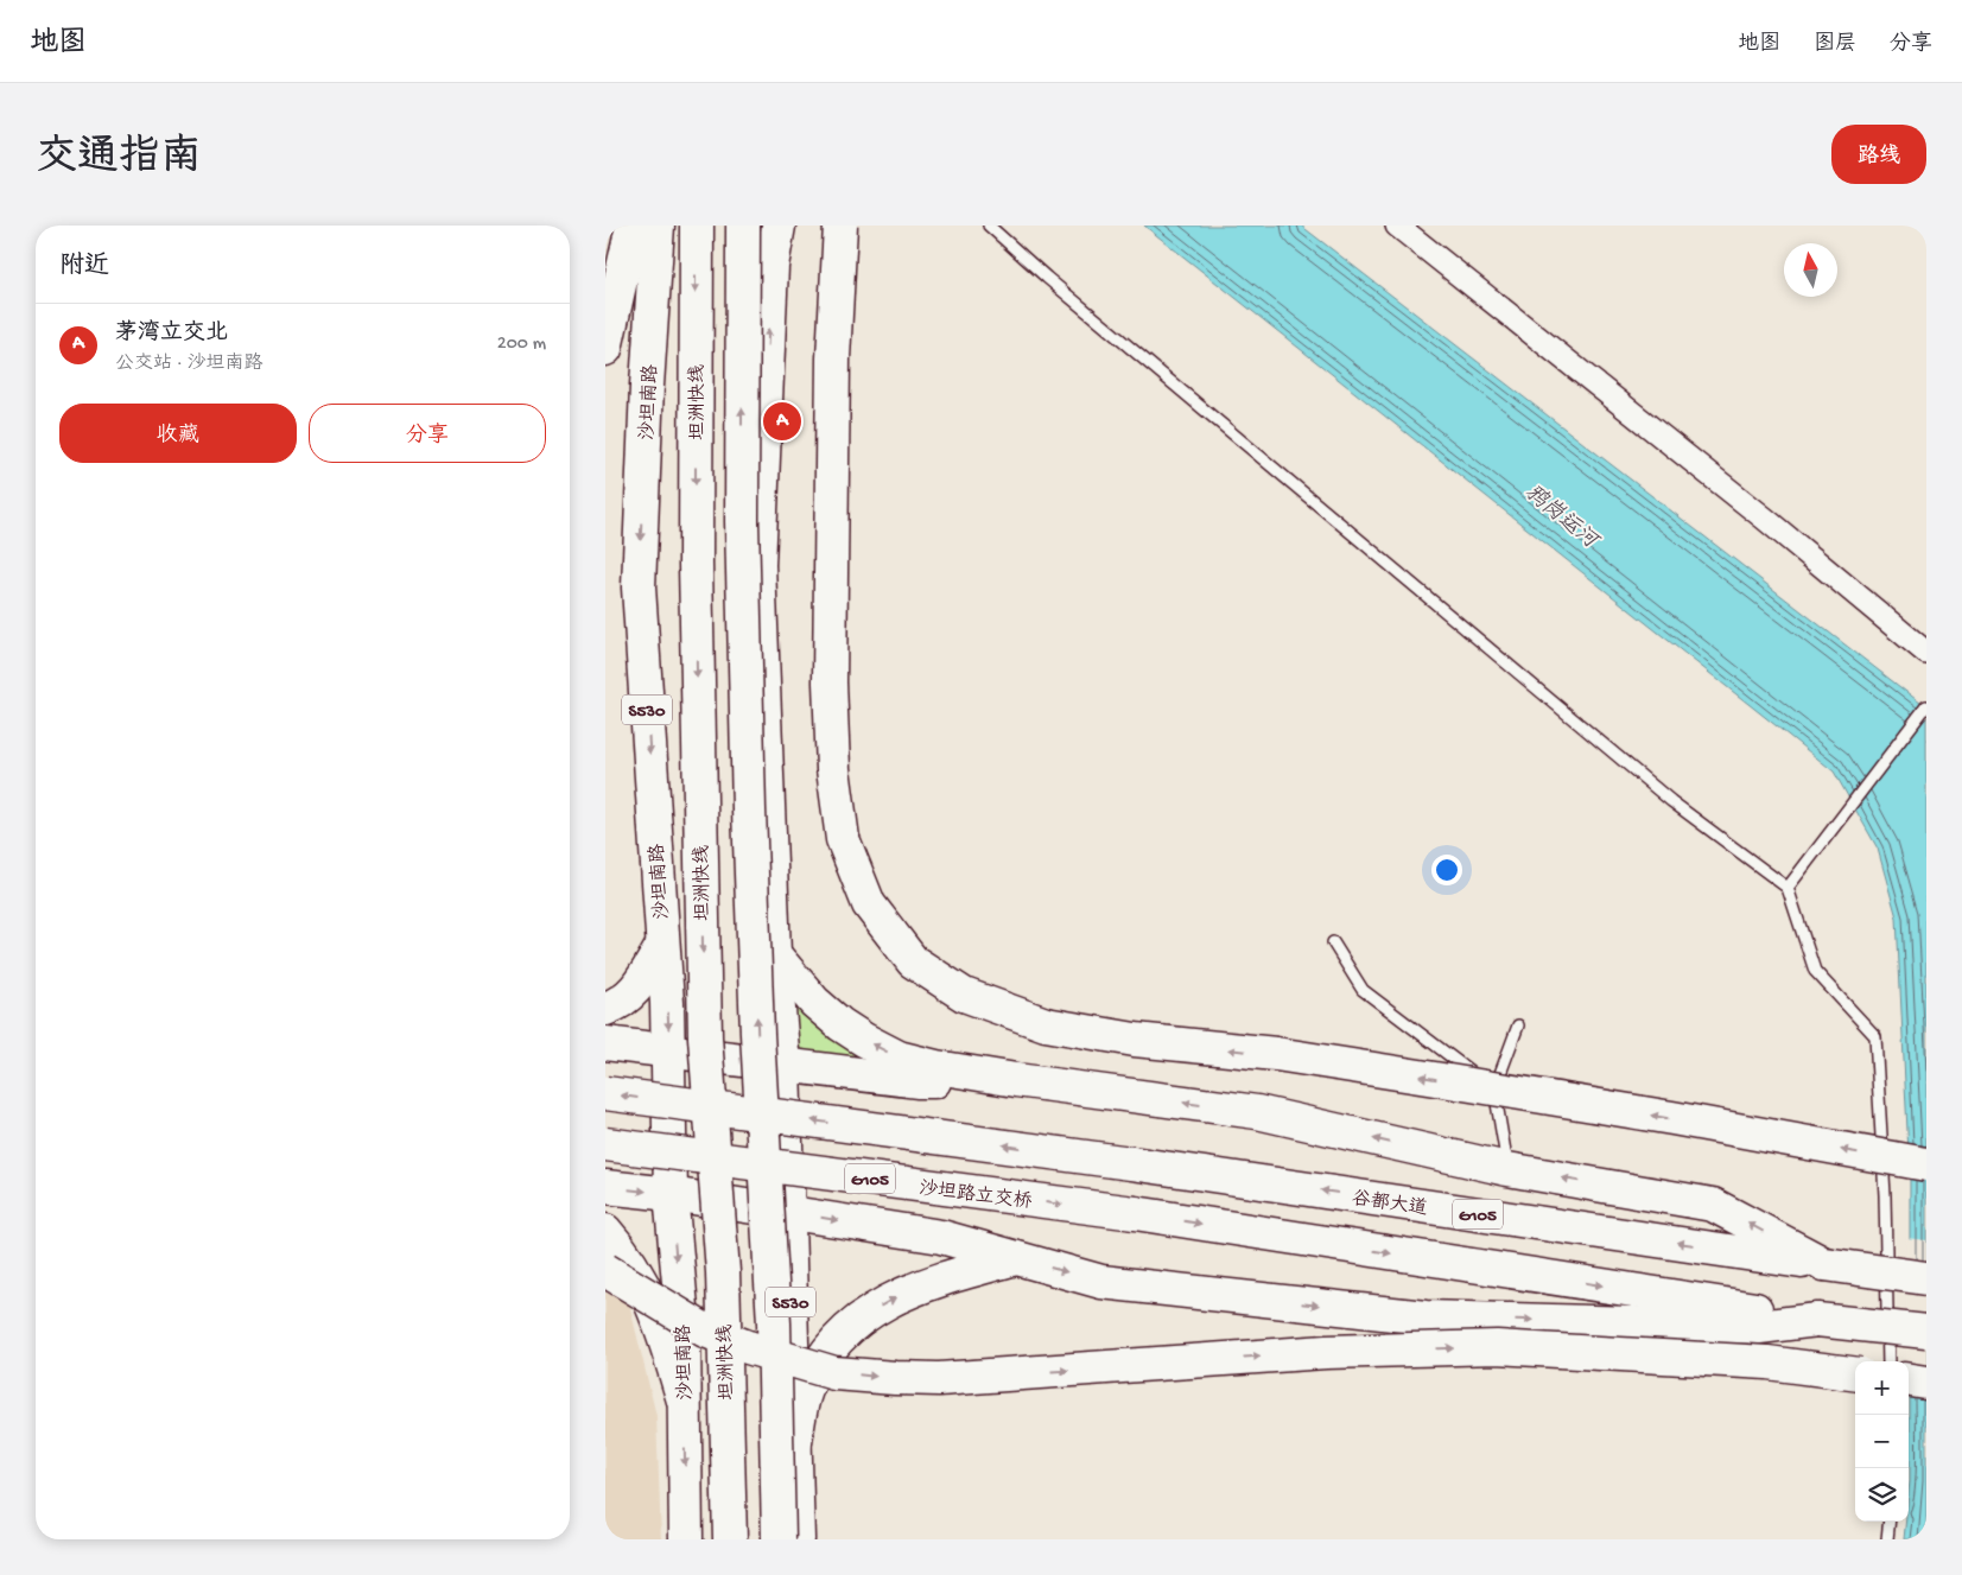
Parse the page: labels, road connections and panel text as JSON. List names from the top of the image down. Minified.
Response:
{"streets":{"main road":["沙坦南路","坦洲快线","S530","G105","沙坦路立交桥","谷都大道"]},"crossings":[["G105","沙坦路立交桥"],["G105","谷都大道"]],"water":["鸦岗运河"],"north":"top","page":{"header":"地图","nav":["地图","图层","分享"],"title":"交通指南","buttons":["路线",["收藏","分享"]],"heading":"附近","list":[{"mark":"A","name":"茅湾立交北","note":"公交站 · 沙坦南路","value":"200 m"}],"pins":"A","map_buttons":["+","−"]}}
